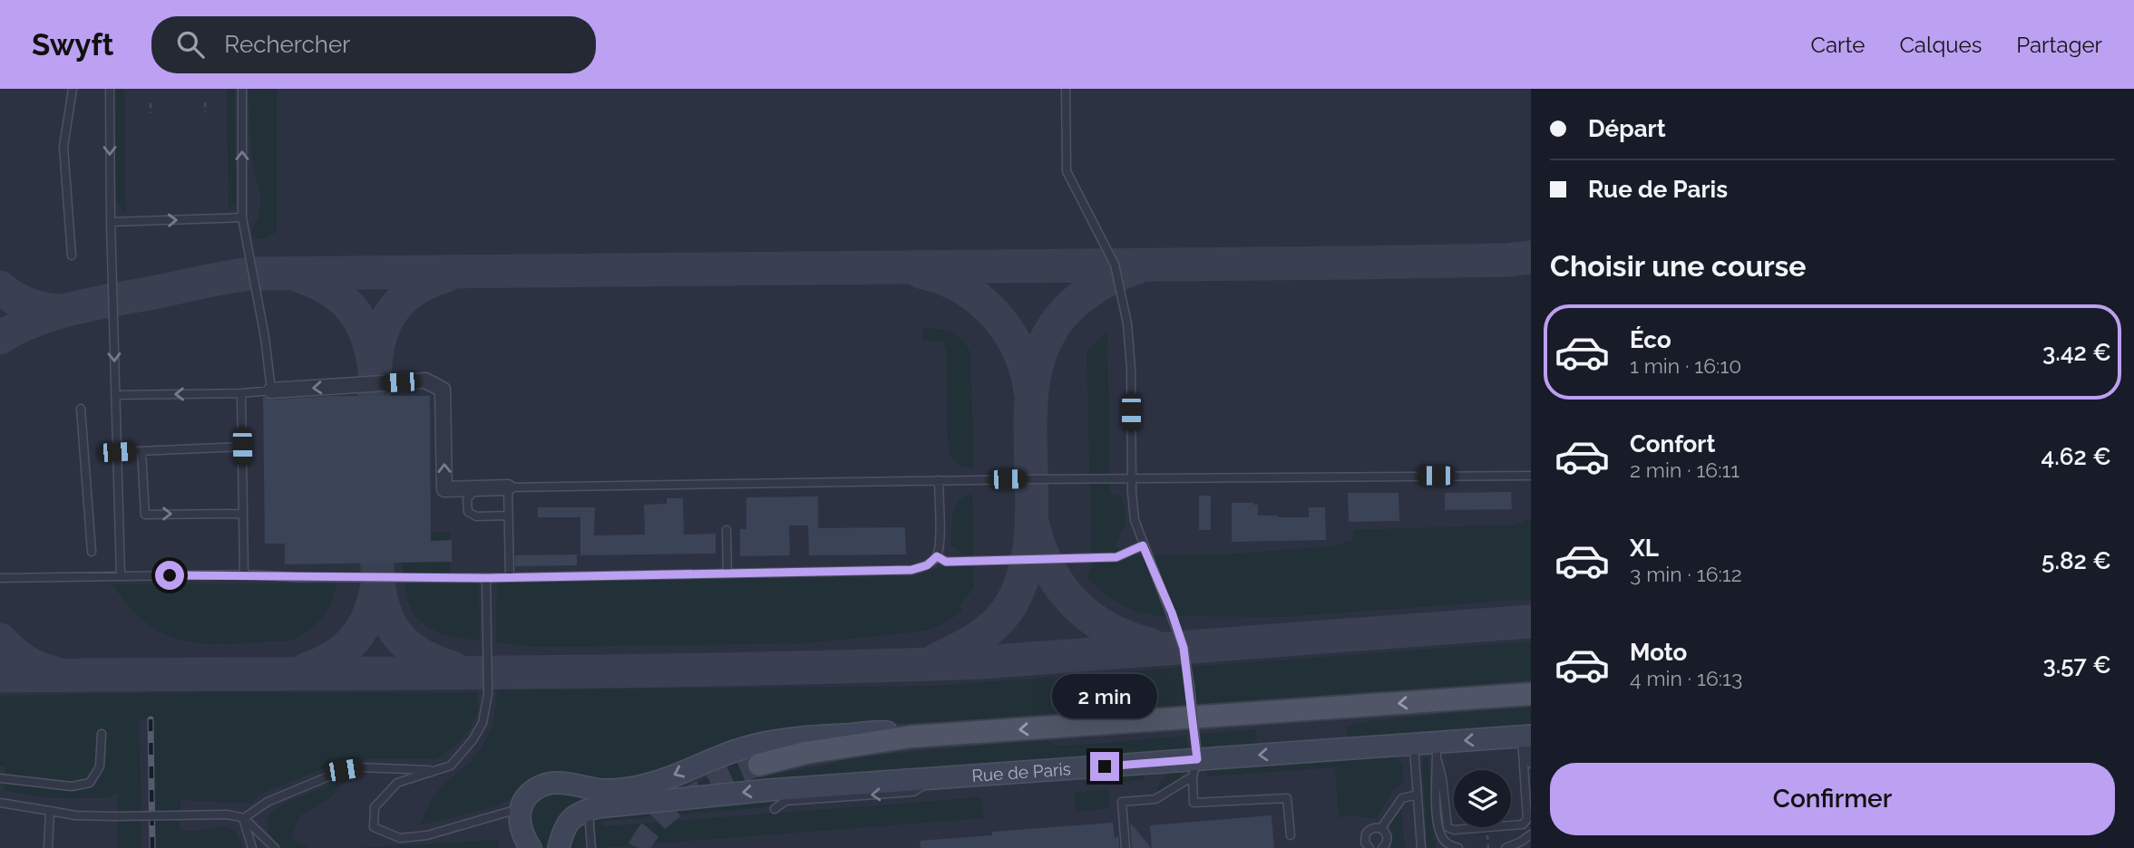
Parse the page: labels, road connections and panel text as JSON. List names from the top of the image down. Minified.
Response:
{"streets":{"street":["Rue de Paris"]},"page":{"header":"Swyft","search":"Rechercher","nav":["Carte","Calques","Partager"],"banner":["Départ","Rue de Paris"],"heading":"Choisir une course","list":[{"name":"Éco","note":"1 min · 16:10","value":"3.42 €"},{"name":"Confort","note":"2 min · 16:11","value":"4.62 €"},{"name":"XL","note":"3 min · 16:12","value":"5.82 €"},{"name":"Moto","note":"4 min · 16:13","value":"3.57 €"}],"bubble":"2 min","buttons":"Confirmer"}}
